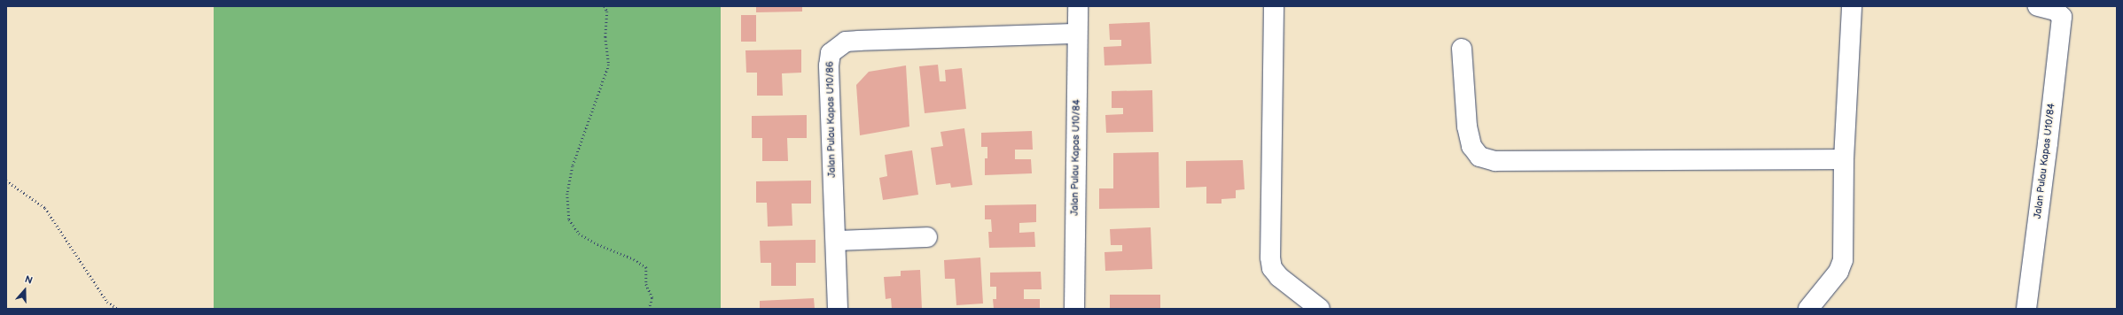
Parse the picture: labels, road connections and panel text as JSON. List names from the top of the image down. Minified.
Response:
{"streets":{"street":["Jalan Pulau Kapas U10/86","Jalan Pulau Kapas U10/84"]},"crossings":[["Jalan Pulau Kapas U10/86","Jalan Pulau Kapas U10/84"]],"north":"top"}
